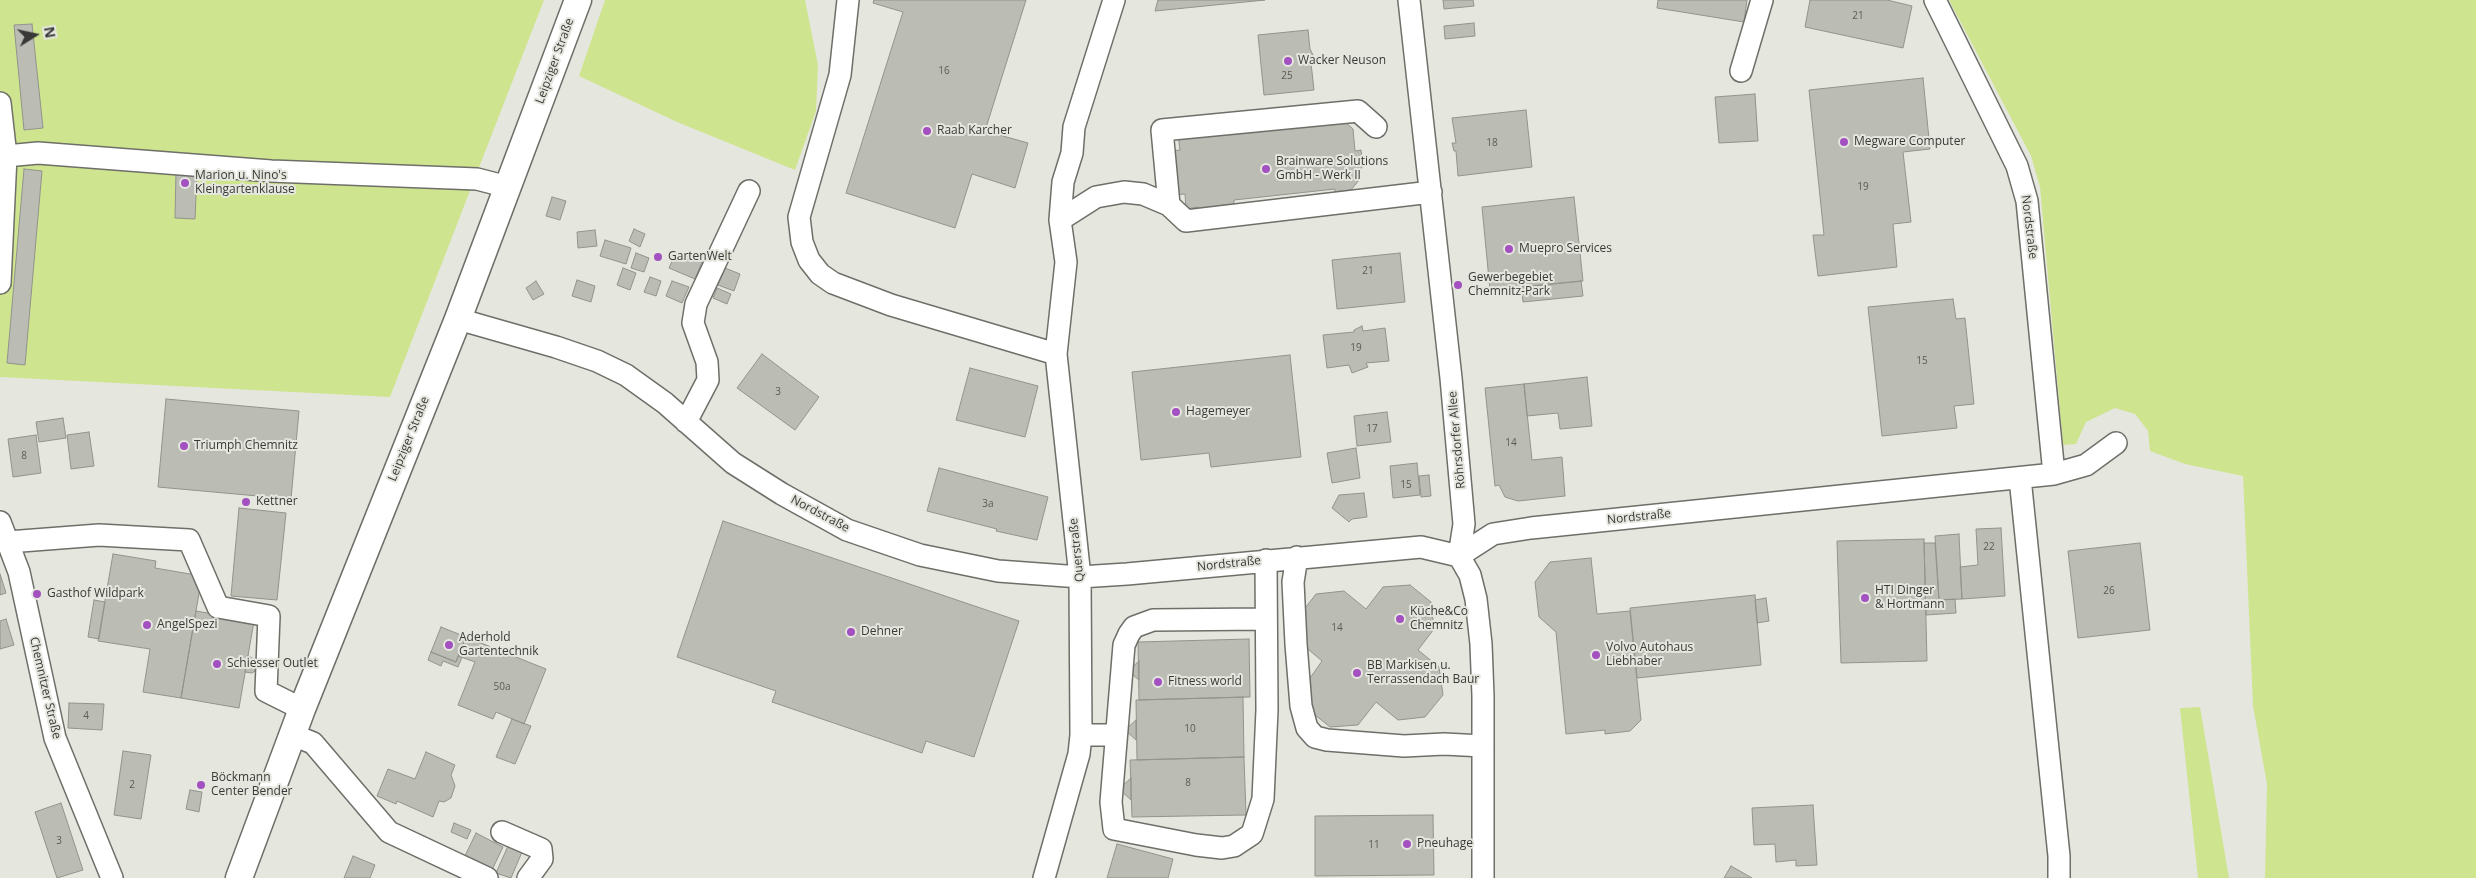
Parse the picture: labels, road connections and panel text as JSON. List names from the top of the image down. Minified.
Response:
{"streets":{"main road":["Leipziger Straße"],"street":["Nordstraße","Röhrsdorfer Allee","Querstraße","Chemnitzer Straße"]},"crossings":[["Leipziger Straße","Nordstraße"],["Nordstraße","Röhrsdorfer Allee"],["Nordstraße","Querstraße"]],"places":["Wacker Neuson","Raab Karcher","Megware Computer","Brainware Solutions GmbH - Werk II","Marion u. Nino's Kleingartenklause","Muepro Services","GartenWelt","Gewerbegebiet Chemnitz-Park","Hagemeyer","Triumph Chemnitz","Kettner","Gasthof Wildpark","HTI Dinger & Hortmann","Küche&Co Chemnitz","AngelSpezi","Dehner","Aderhold Gartentechnik","Volvo Autohaus Liebhaber","Schiesser Outlet","BB Markisen u. Terrassendach Baur","Fitness world","Böckmann Center Bender","Pneuhage"],"house_numbers":["21","16","25","18","19","21","19","15","3","17","14","8","15","3a","22","26","14","50a","4","10","8","2","3","11"],"north":"right"}
